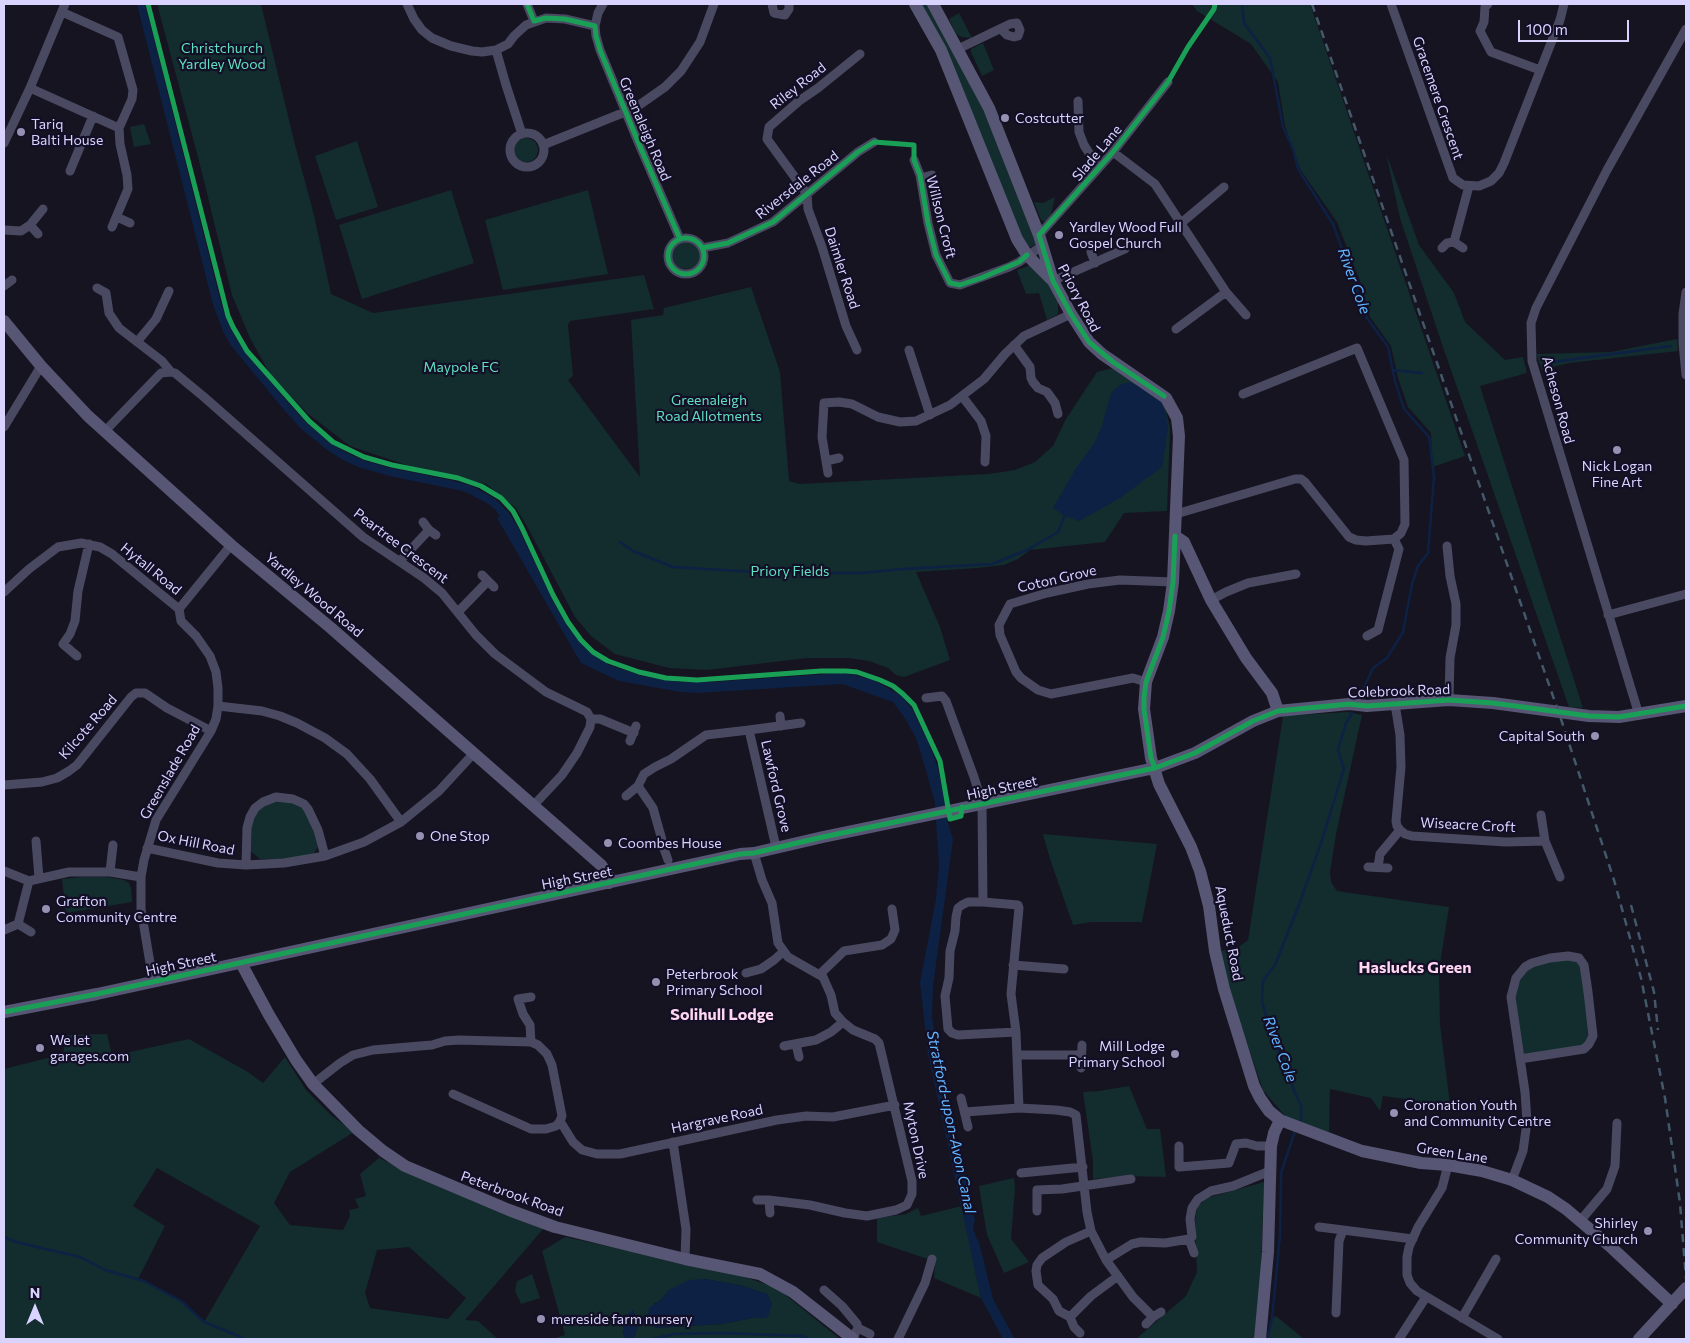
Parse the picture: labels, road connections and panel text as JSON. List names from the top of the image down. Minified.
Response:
{"streets":{"street":["Riley Road","Gracemere Crescent","Greenaleigh Road","Slade Lane","Riversdale Road","Willson Croft","Daimler Road","Priory Road","Acheson Road","Peartree Crescent","Hytall Road","Coton Grove","Yardley Wood Road","Colebrook Road","Kilcote Road","Greenslade Road","Lawford Grove","High Street","Wiseacre Croft","Ox Hill Road","Aqueduct Road","Hargrave Road","Myton Drive","Green Lane","Peterbrook Road"]},"crossings":[["Riley Road","Riversdale Road"],["Riley Road","Daimler Road"],["Greenaleigh Road","Riversdale Road"],["Slade Lane","Willson Croft"],["Slade Lane","Priory Road"],["Riversdale Road","Daimler Road"],["Willson Croft","Priory Road"],["Priory Road","Coton Grove"],["Priory Road","Aqueduct Road"],["Acheson Road","Colebrook Road"],["Hytall Road","Greenslade Road"],["Coton Grove","Aqueduct Road"],["Yardley Wood Road","High Street"],["Yardley Wood Road","Ox Hill Road"],["Colebrook Road","High Street"],["Colebrook Road","Wiseacre Croft"],["Colebrook Road","Aqueduct Road"],["Kilcote Road","Greenslade Road"],["Greenslade Road","High Street"],["Greenslade Road","Ox Hill Road"],["Lawford Grove","High Street"],["High Street","Aqueduct Road"],["High Street","Peterbrook Road"],["Aqueduct Road","Green Lane"],["Hargrave Road","Myton Drive"]],"districts":["Haslucks Green","Solihull Lodge"],"water":["River Cole","Stratford-upon-Avon Canal"],"parks":["Christchurch Yardley Wood","Maypole FC","Greenaleigh Road Allotments","Priory Fields"],"places":["Costcutter","Tariq Balti House","Yardley Wood Full Gospel Church","Nick Logan Fine Art","Capital South","One Stop","Coombes House","Grafton Community Centre","Peterbrook Primary School","We let garages.com","Mill Lodge Primary School","Coronation Youth and Community Centre","Shirley Community Church","mereside farm nursery"],"scale_bar":"100 m","north":"top"}
